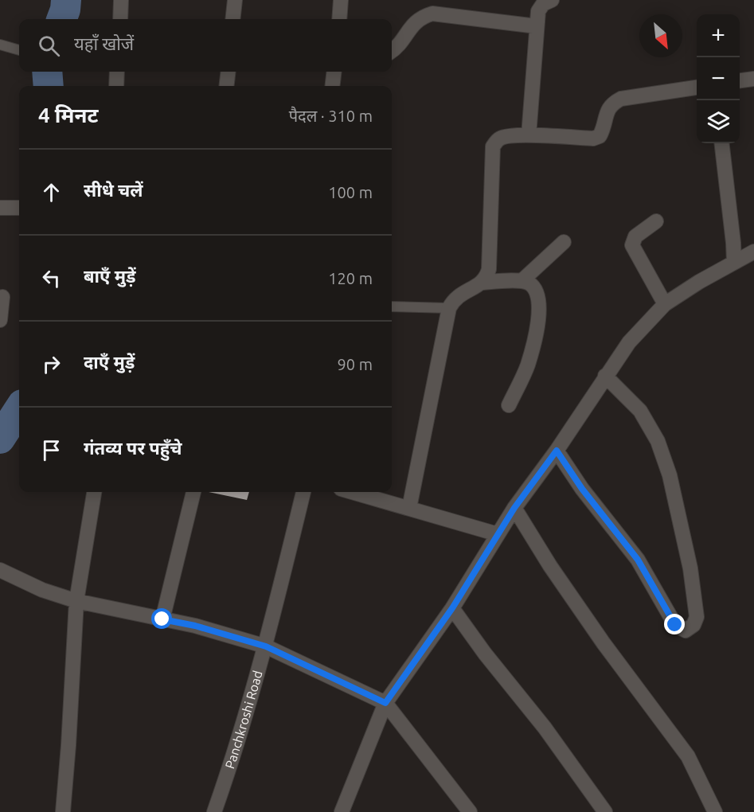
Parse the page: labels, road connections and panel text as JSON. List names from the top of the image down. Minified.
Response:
{"streets":{"street":["Panchkroshi Road"]},"north":"bottom right","page":{"map_buttons":["+","−"],"search":"यहाँ खोजें","heading":["4 मिनट","पैदल · 310 m"],"list":[["सीधे चलें","100 m"],["बाएँ मुड़ें","120 m"],["दाएँ मुड़ें","90 m"],"गंतव्य पर पहुँचे"]}}
